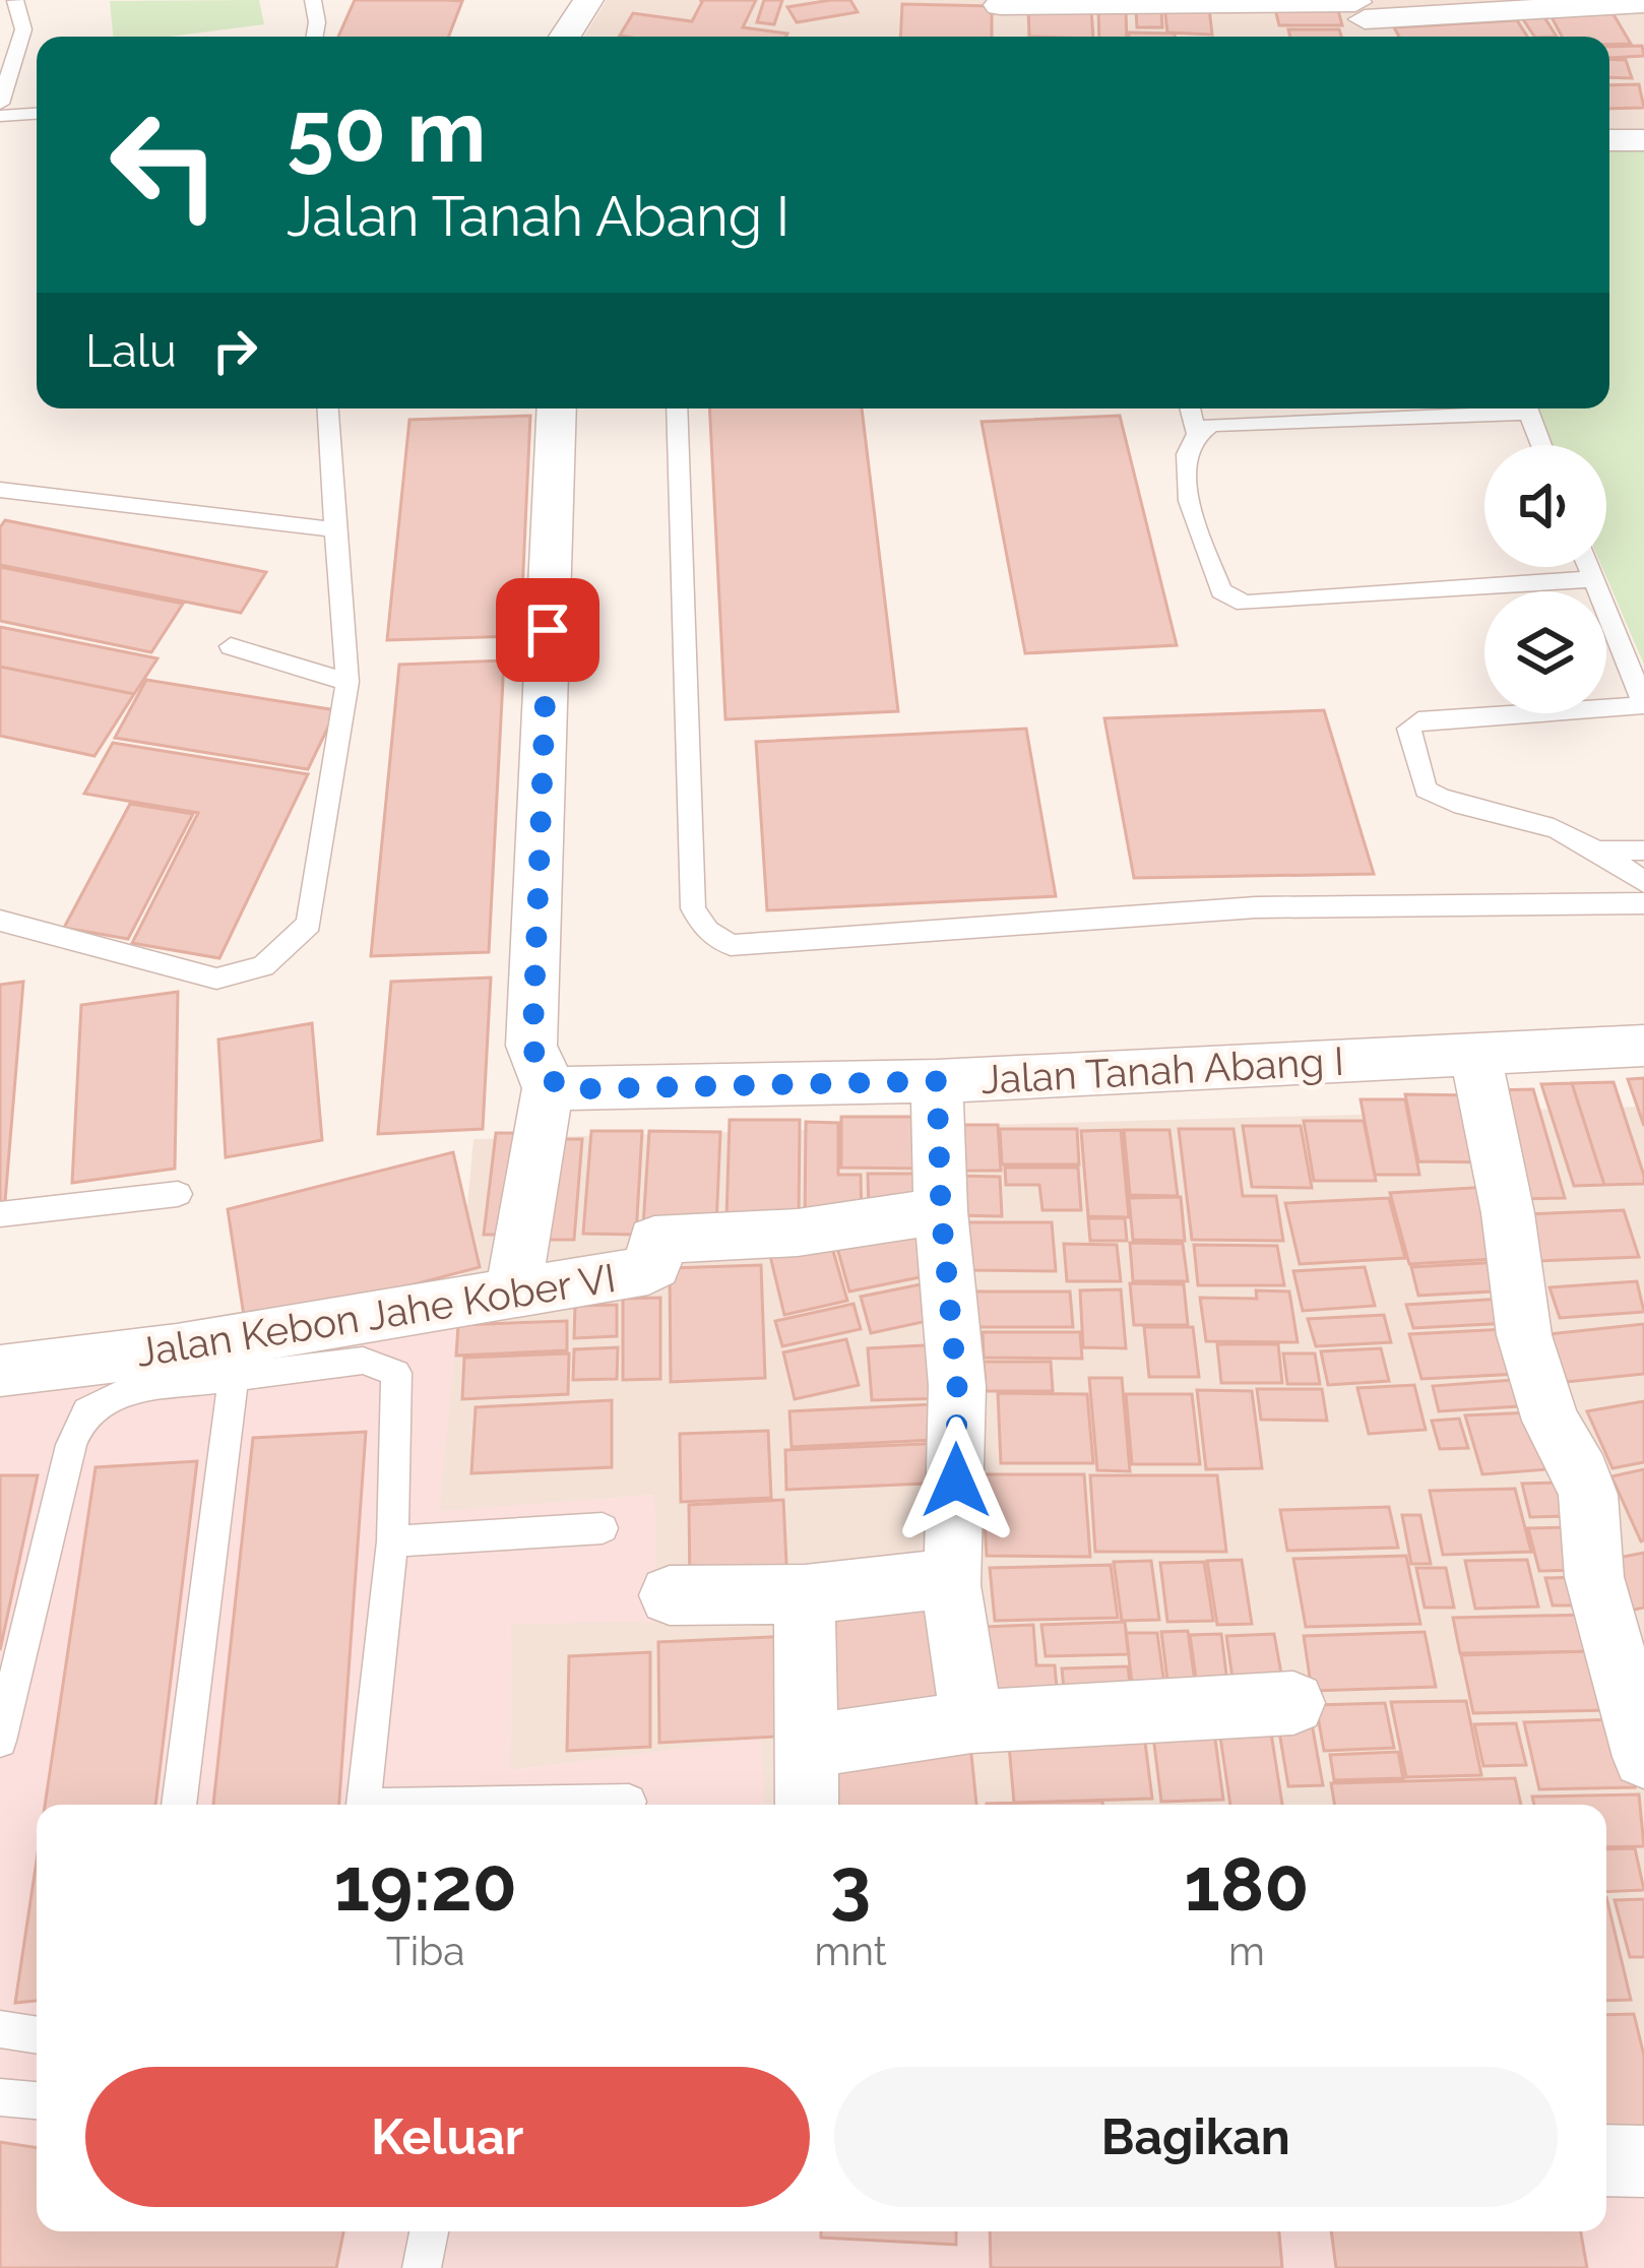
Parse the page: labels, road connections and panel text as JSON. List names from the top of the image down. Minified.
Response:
{"streets":{"street":["Jalan Tanah Abang I","Jalan Kebon Jahe Kober VI"]},"page":{"turn":["50 m","Jalan Tanah Abang I"],"then":"Lalu","eta":["19:20","Tiba","3","mnt","180","m"],"buttons":["Keluar","Bagikan"]}}
